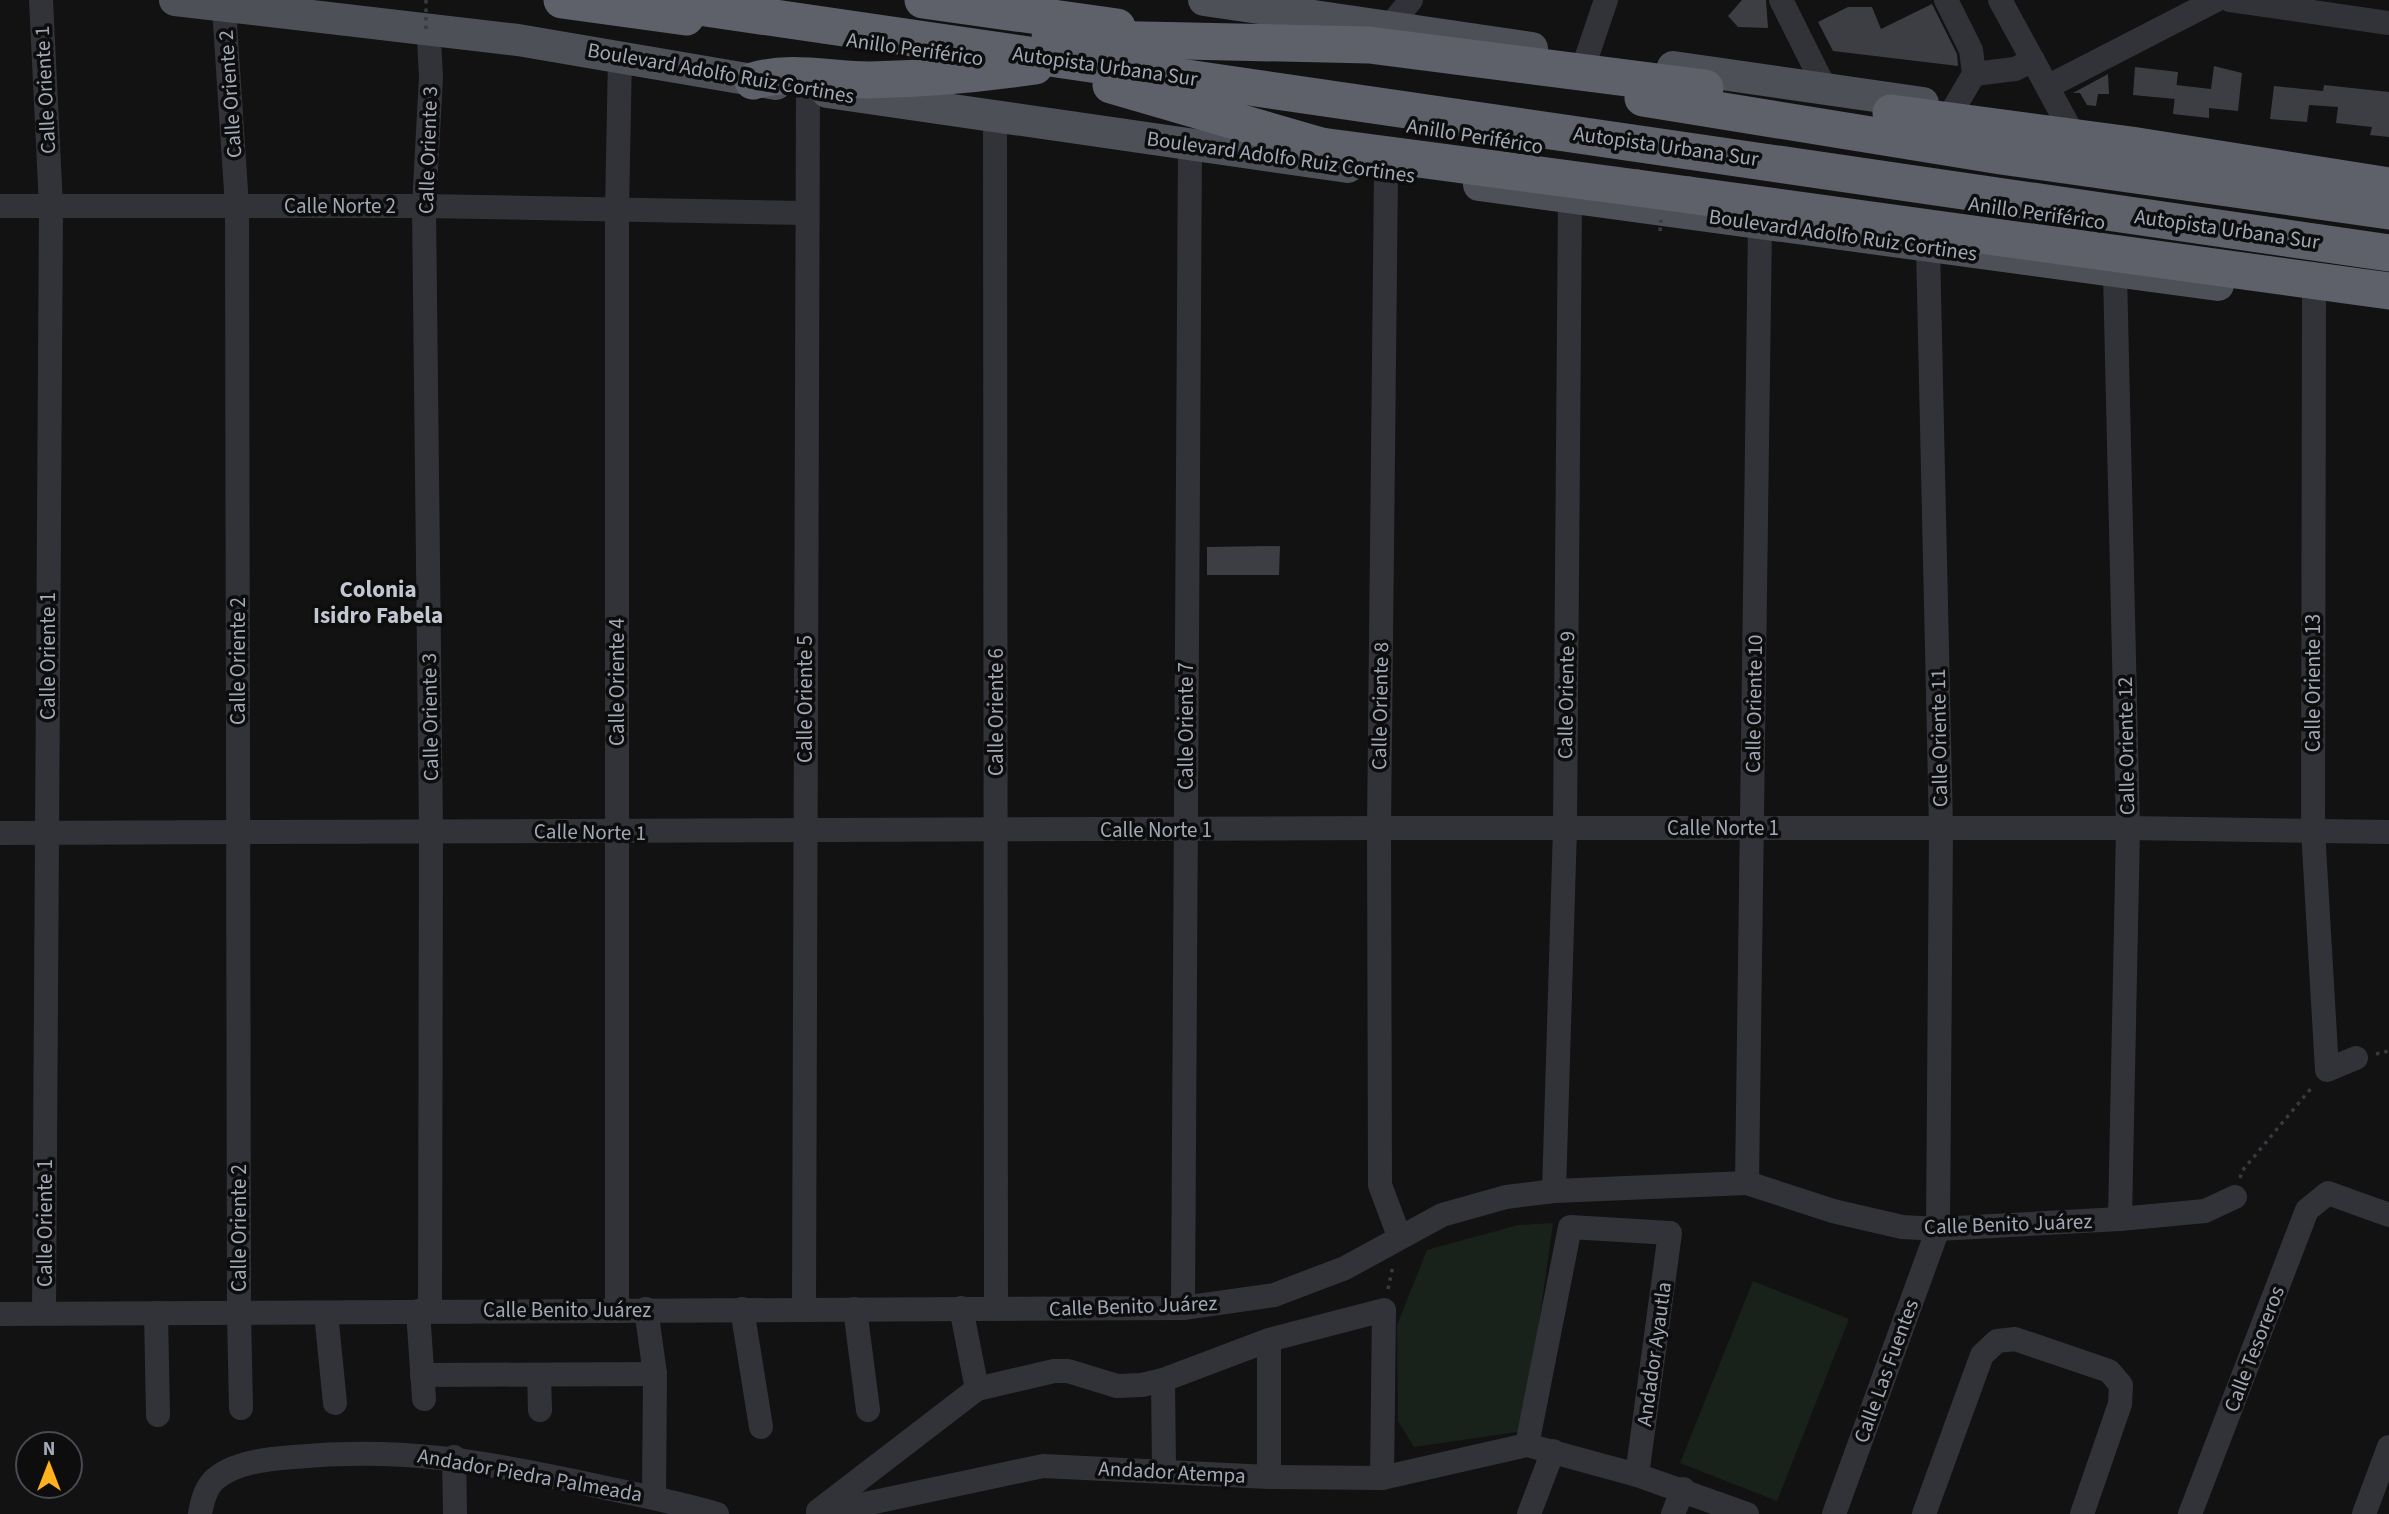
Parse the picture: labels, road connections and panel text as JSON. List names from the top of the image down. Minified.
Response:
{"streets":{"highway":["Anillo Periférico","Autopista Urbana Sur"],"main road":["Boulevard Adolfo Ruiz Cortines"],"street":["Calle Oriente 1","Calle Oriente 2","Calle Oriente 3","Calle Norte 2","Calle Oriente 4","Calle Oriente 13","Calle Oriente 9","Calle Oriente 5","Calle Oriente 10","Calle Oriente 8","Calle Oriente 6","Calle Oriente 7","Calle Oriente 11","Calle Oriente 12","Calle Norte 1","Calle Benito Juárez","Calle Tesoreros","Andador Ayautla","Calle Las Fuentes","Andador Atempa","Andador Piedra Palmeada"]},"crossings":[["Boulevard Adolfo Ruiz Cortines","Calle Oriente 2"],["Boulevard Adolfo Ruiz Cortines","Calle Oriente 4"],["Boulevard Adolfo Ruiz Cortines","Calle Oriente 13"],["Boulevard Adolfo Ruiz Cortines","Calle Oriente 9"],["Boulevard Adolfo Ruiz Cortines","Calle Oriente 5"],["Boulevard Adolfo Ruiz Cortines","Calle Oriente 10"],["Boulevard Adolfo Ruiz Cortines","Calle Oriente 8"],["Boulevard Adolfo Ruiz Cortines","Calle Oriente 6"],["Boulevard Adolfo Ruiz Cortines","Calle Oriente 7"],["Boulevard Adolfo Ruiz Cortines","Calle Oriente 11"],["Boulevard Adolfo Ruiz Cortines","Calle Oriente 12"],["Calle Oriente 1","Calle Norte 2"],["Calle Oriente 1","Calle Norte 1"],["Calle Oriente 1","Calle Benito Juárez"],["Calle Oriente 2","Calle Norte 2"],["Calle Oriente 2","Calle Norte 1"],["Calle Oriente 2","Calle Benito Juárez"],["Calle Oriente 3","Calle Norte 2"],["Calle Oriente 3","Calle Norte 1"],["Calle Oriente 3","Calle Benito Juárez"],["Calle Norte 2","Calle Oriente 4"],["Calle Norte 2","Calle Oriente 5"],["Calle Oriente 4","Calle Norte 1"],["Calle Oriente 4","Calle Benito Juárez"],["Calle Oriente 13","Calle Norte 1"],["Calle Oriente 9","Calle Norte 1"],["Calle Oriente 9","Calle Benito Juárez"],["Calle Oriente 5","Calle Norte 1"],["Calle Oriente 5","Calle Benito Juárez"],["Calle Oriente 10","Calle Norte 1"],["Calle Oriente 10","Calle Benito Juárez"],["Calle Oriente 8","Calle Norte 1"],["Calle Oriente 8","Calle Benito Juárez"],["Calle Oriente 6","Calle Norte 1"],["Calle Oriente 6","Calle Benito Juárez"],["Calle Oriente 7","Calle Norte 1"],["Calle Oriente 7","Calle Benito Juárez"],["Calle Oriente 11","Calle Norte 1"],["Calle Oriente 11","Calle Benito Juárez"],["Calle Oriente 11","Calle Las Fuentes"],["Calle Oriente 12","Calle Norte 1"],["Calle Oriente 12","Calle Benito Juárez"],["Calle Benito Juárez","Calle Las Fuentes"],["Andador Ayautla","Andador Atempa"]],"districts":["Colonia Isidro Fabela"],"north":"top"}
